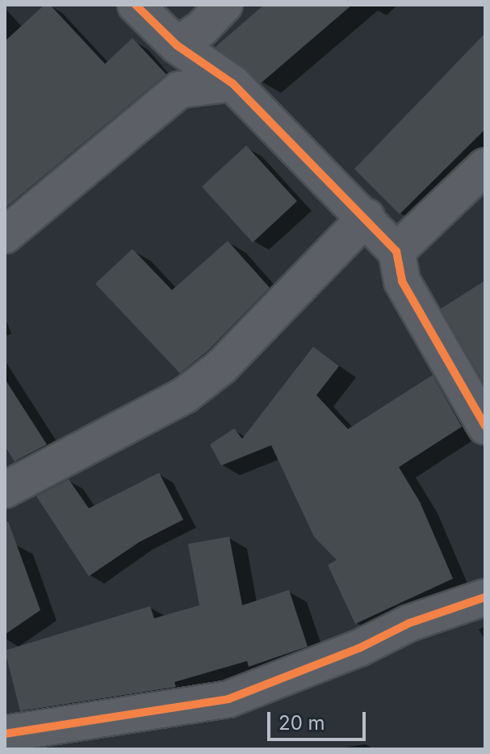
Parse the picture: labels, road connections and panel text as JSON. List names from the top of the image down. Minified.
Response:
{"scale_bar":"20 m"}
